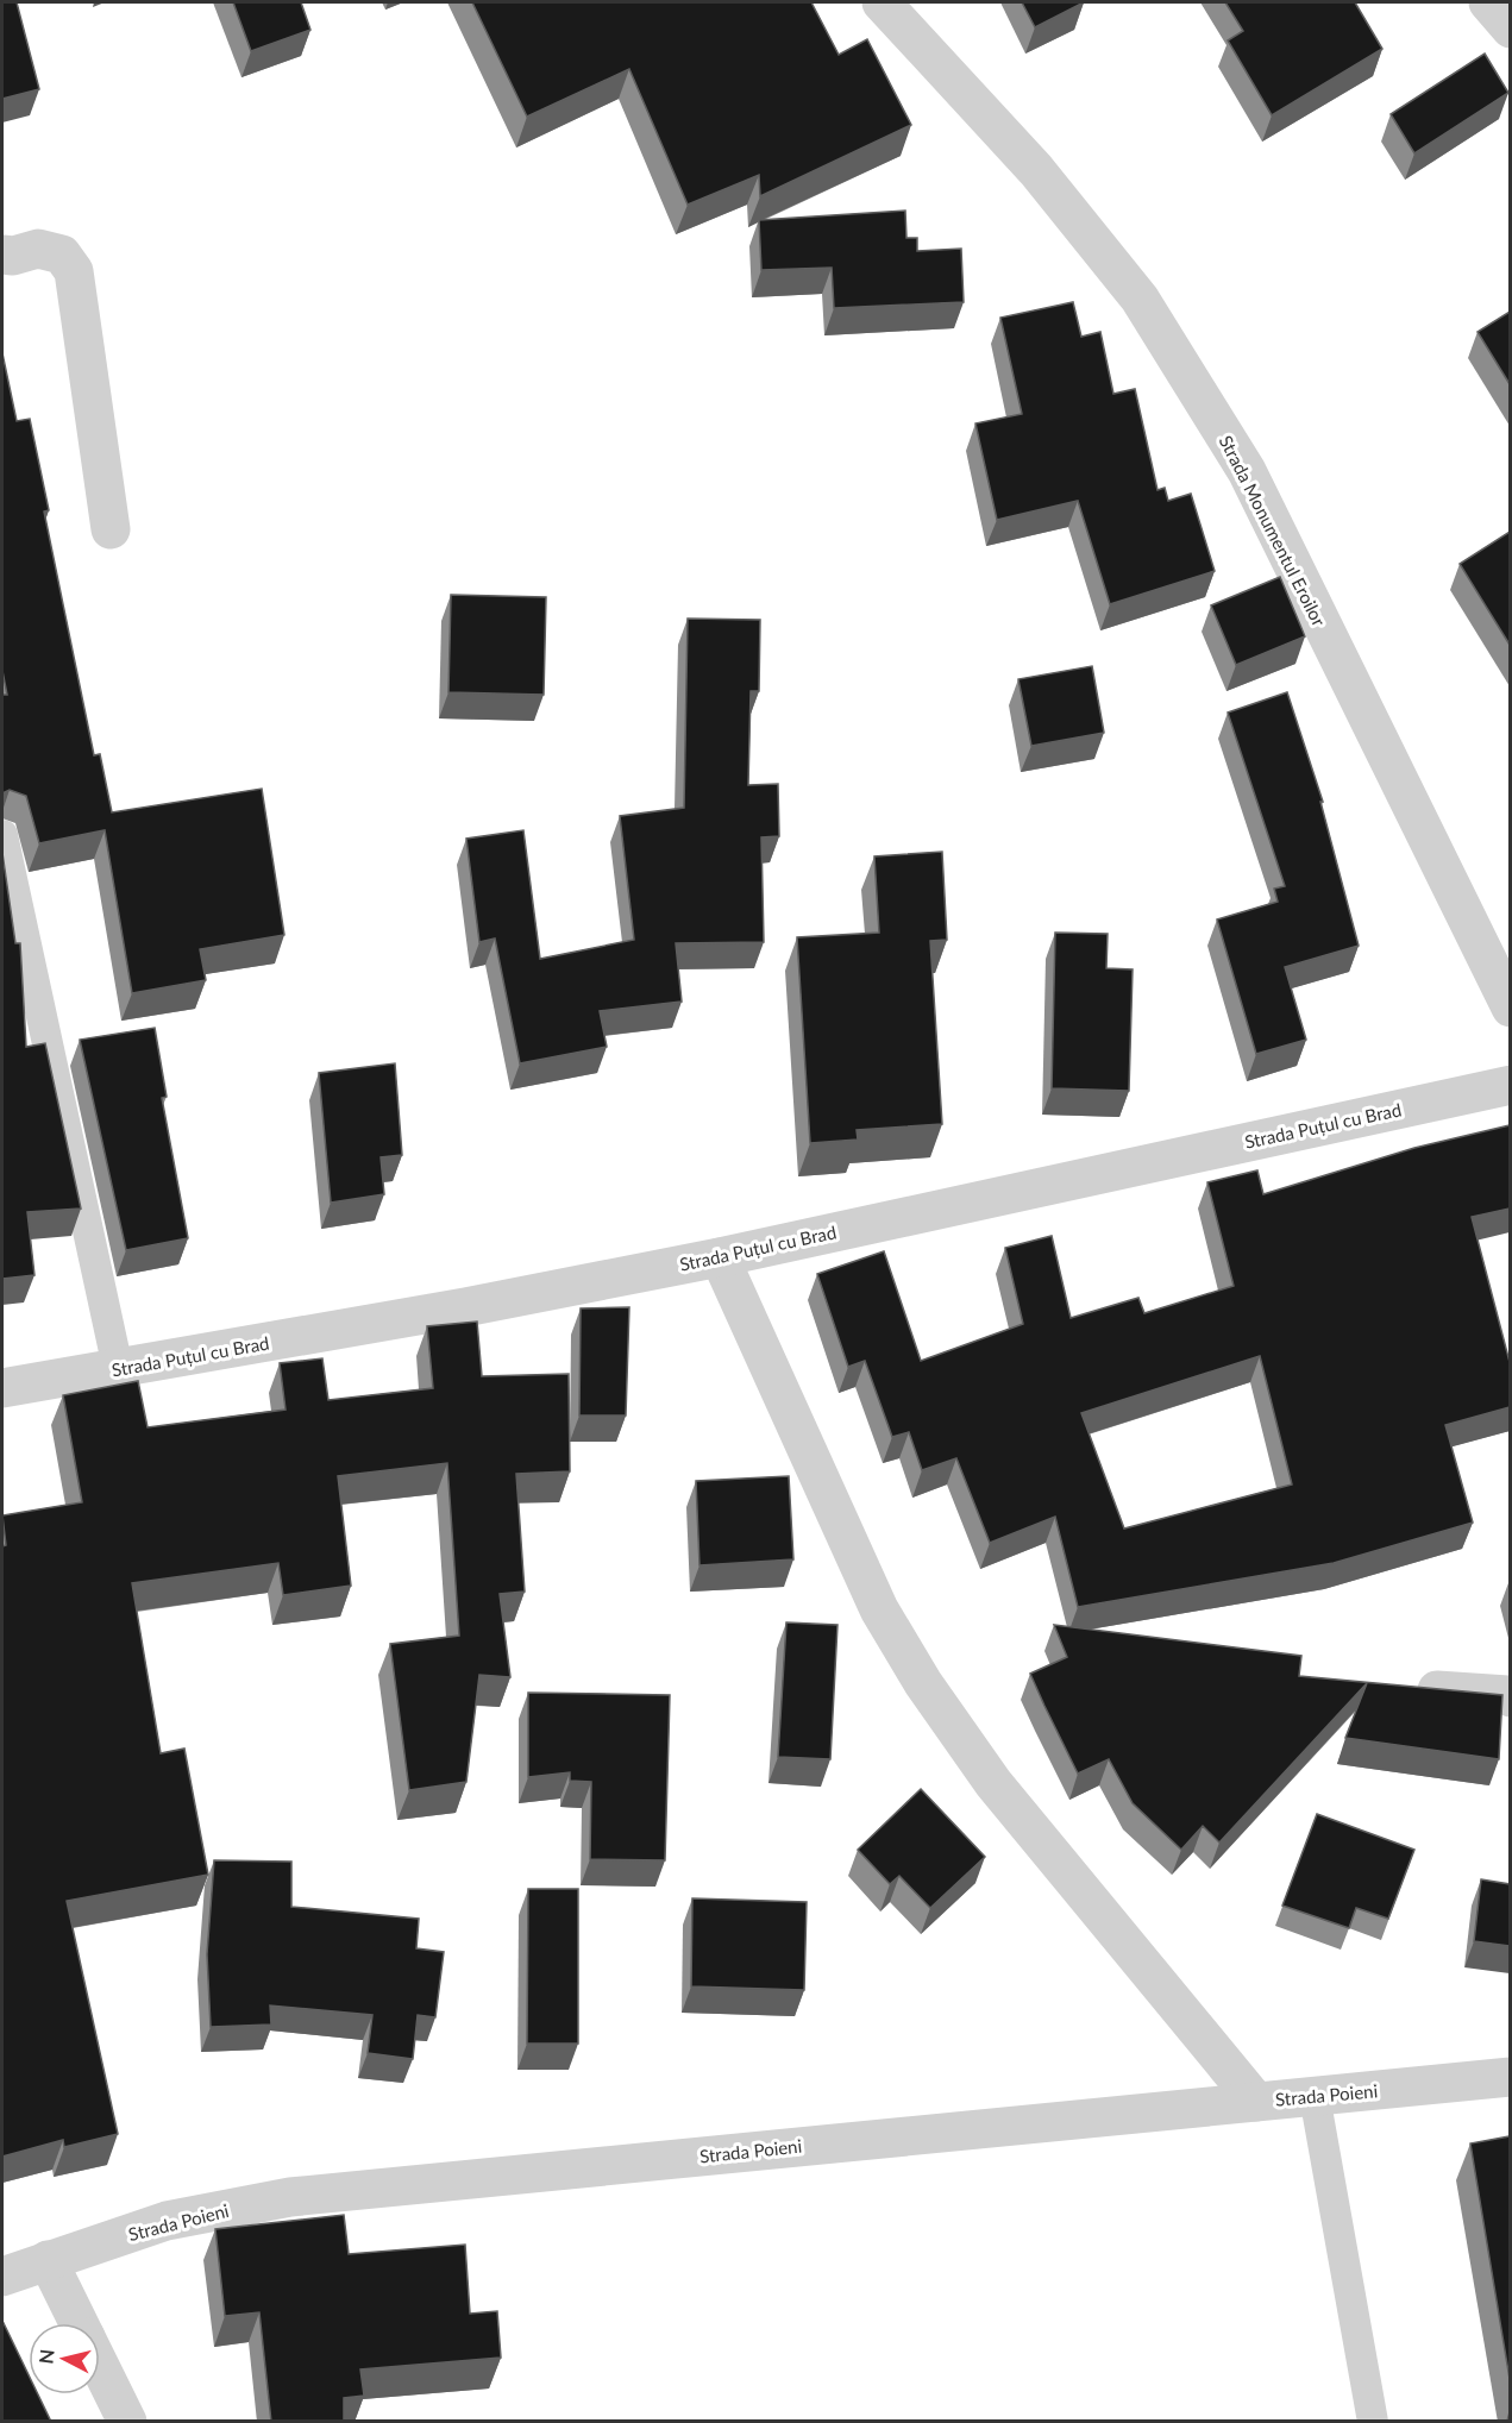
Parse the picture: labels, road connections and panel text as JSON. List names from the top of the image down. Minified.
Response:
{"streets":{"street":["Strada Monumentul Eroilor","Strada Puțul cu Brad","Strada Poieni"]},"north":"left"}
